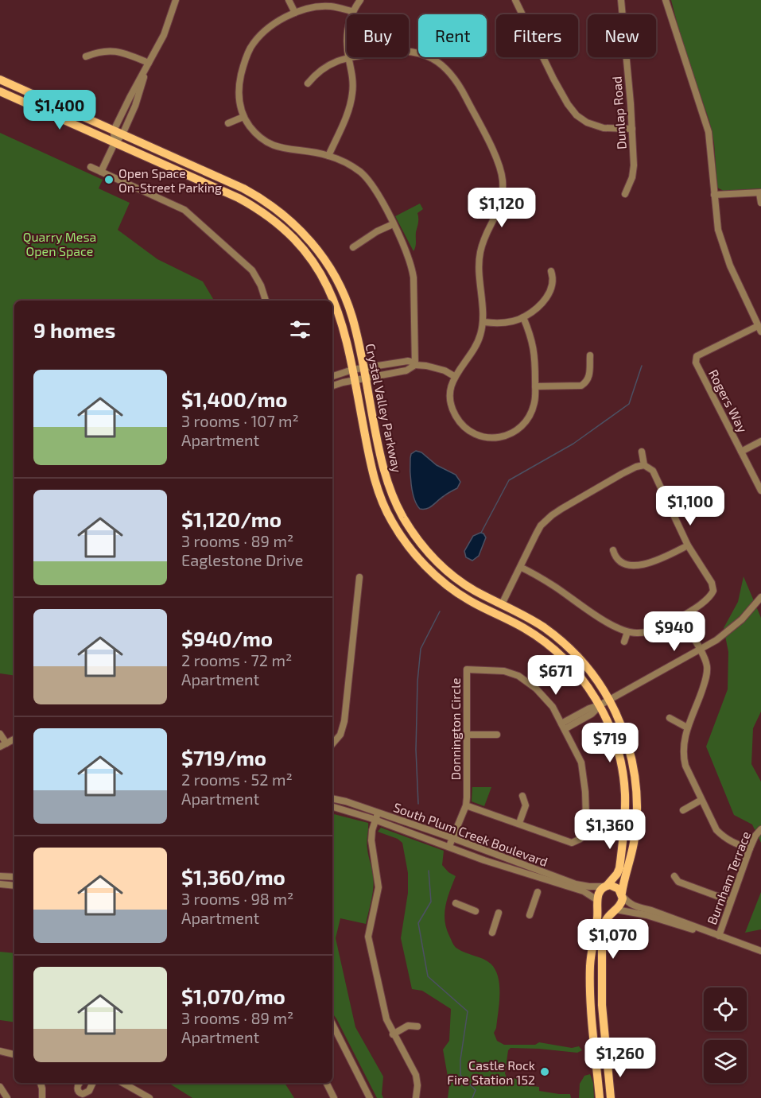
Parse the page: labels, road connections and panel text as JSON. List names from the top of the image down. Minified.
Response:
{"streets":{"main road":["Crystal Valley Parkway"],"street":["Dunlap Road","Rogers Way","Donnington Circle","South Plum Creek Boulevard","Burnham Terrace"]},"crossings":[["Crystal Valley Parkway","South Plum Creek Boulevard"],["Donnington Circle","South Plum Creek Boulevard"]],"parks":["Quarry Mesa Open Space"],"places":["Open Space On-Street Parking","Castle Rock Fire Station 152"],"page":{"chip":["Buy","Rent","Filters","New"],"price":["$1,400","$1,120","$1,100","$940","$671","$719","$1,360","$1,070","$1,260"],"heading":"9 homes","list":[{"name":"$1,400/mo","note":"3 rooms · 107 m² · Apartment"},{"name":"$1,120/mo","note":"3 rooms · 89 m² · Eaglestone Drive"},{"name":"$940/mo","note":"2 rooms · 72 m² · Apartment"},{"name":"$719/mo","note":"2 rooms · 52 m² · Apartment"},{"name":"$1,360/mo","note":"3 rooms · 98 m² · Apartment"},{"name":"$1,070/mo","note":"3 rooms · 89 m² · Apartment"}]}}
